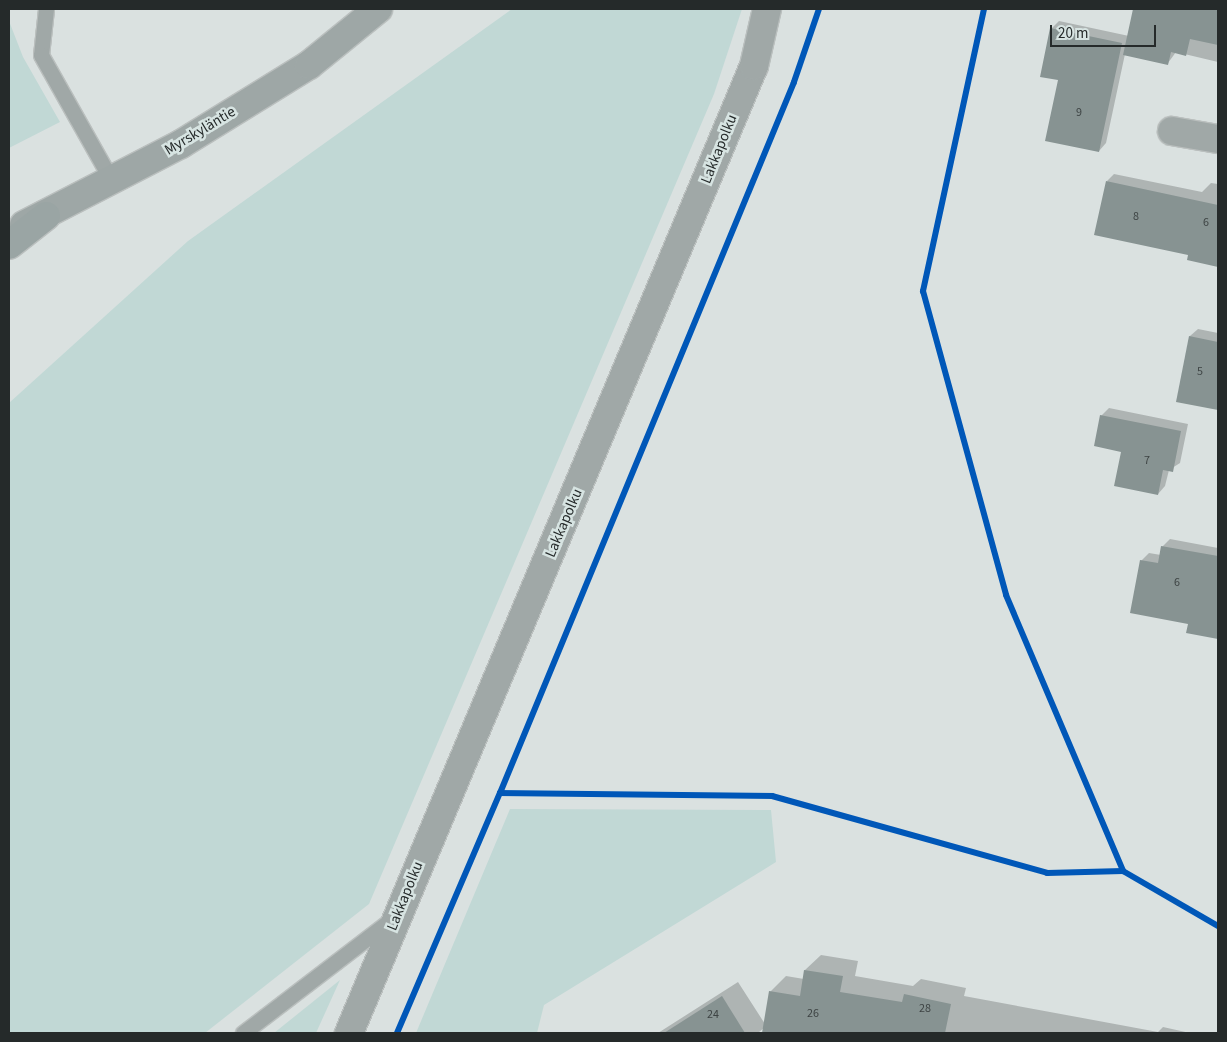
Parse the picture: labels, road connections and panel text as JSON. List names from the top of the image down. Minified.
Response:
{"streets":{"street":["Myrskyläntie","Lakkapolku"]},"house_numbers":["9","8","6","5","7","6","28","26","24"],"scale_bar":"20 m"}
